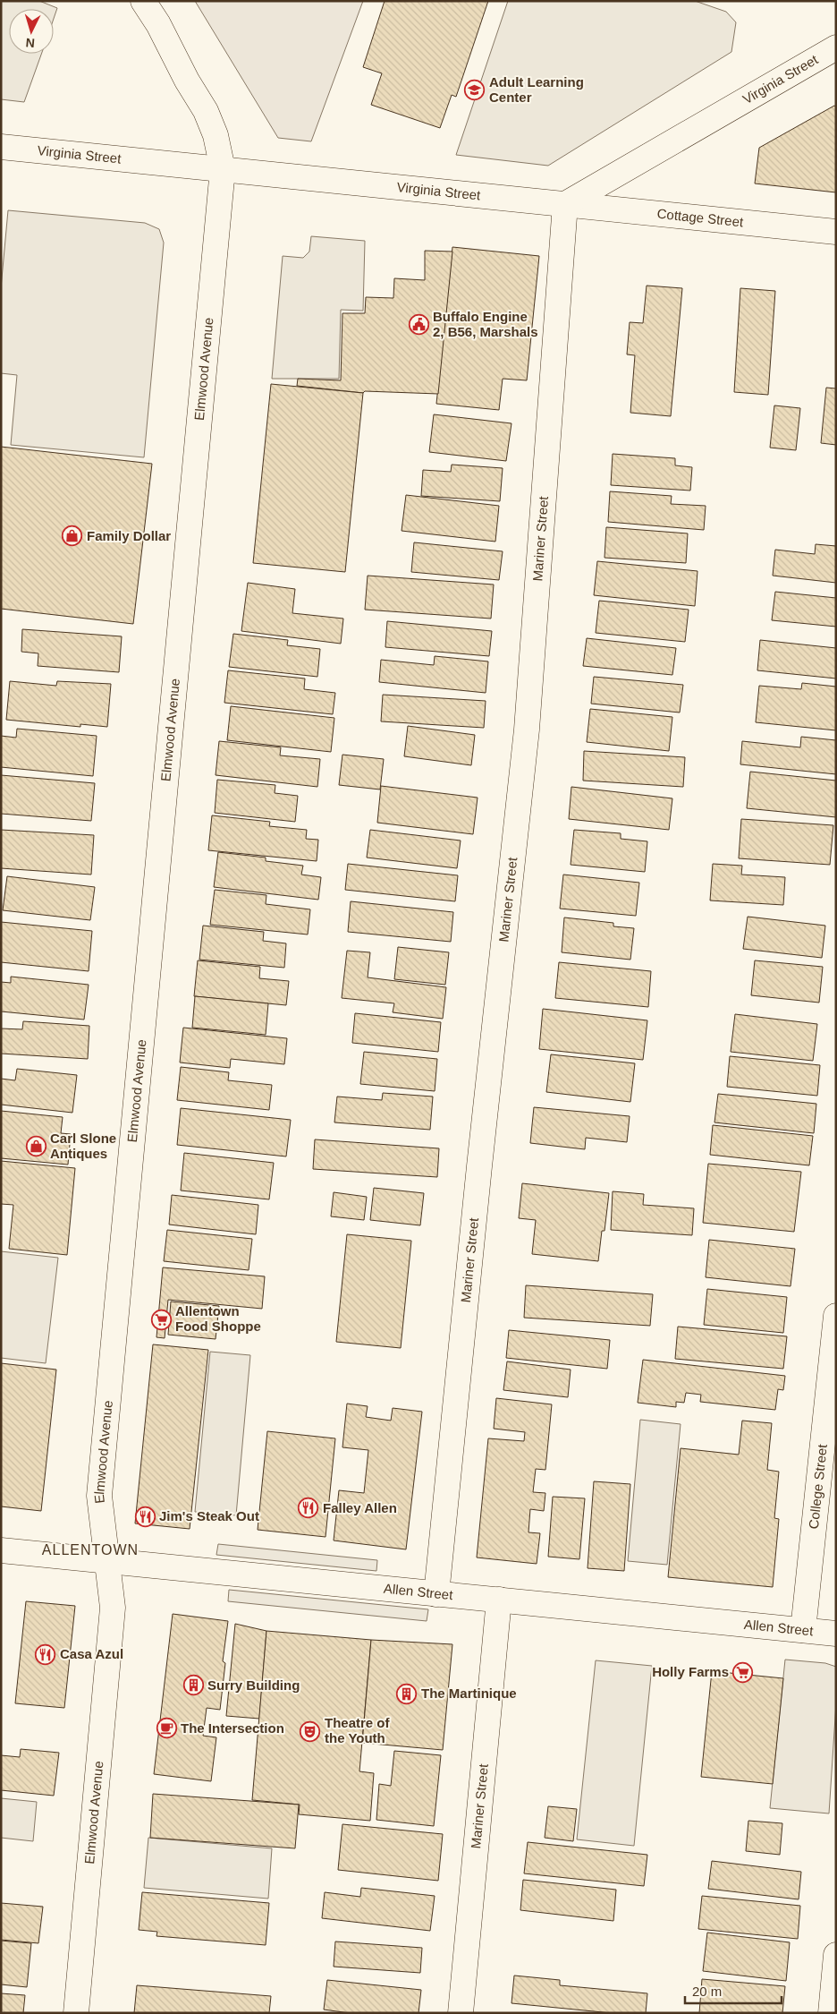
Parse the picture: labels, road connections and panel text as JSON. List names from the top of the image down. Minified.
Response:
{"streets":{"street":["Virginia Street","Cottage Street","Elmwood Avenue","Mariner Street","College Street","Allen Street"]},"crossings":[["Virginia Street","Cottage Street"],["Virginia Street","Elmwood Avenue"],["Virginia Street","Mariner Street"],["Cottage Street","Mariner Street"],["Elmwood Avenue","Allen Street"],["Mariner Street","Allen Street"],["College Street","Allen Street"]],"districts":["ALLENTOWN"],"places":{"school or university":["Adult Learning Center"],"public building":["Buffalo Engine 2, B56, Marshals"],"shop":["Family Dollar","Carl Slone Antiques"],"supermarket":["Allentown Food Shoppe","Holly Farms"],"restaurant":["Falley Allen","Jim's Steak Out","Casa Azul"],"building":["Surry Building","The Martinique"],"cafe":["The Intersection"],"theatre":["Theatre of the Youth"]},"scale_bar":"20 m","north":"bottom"}
